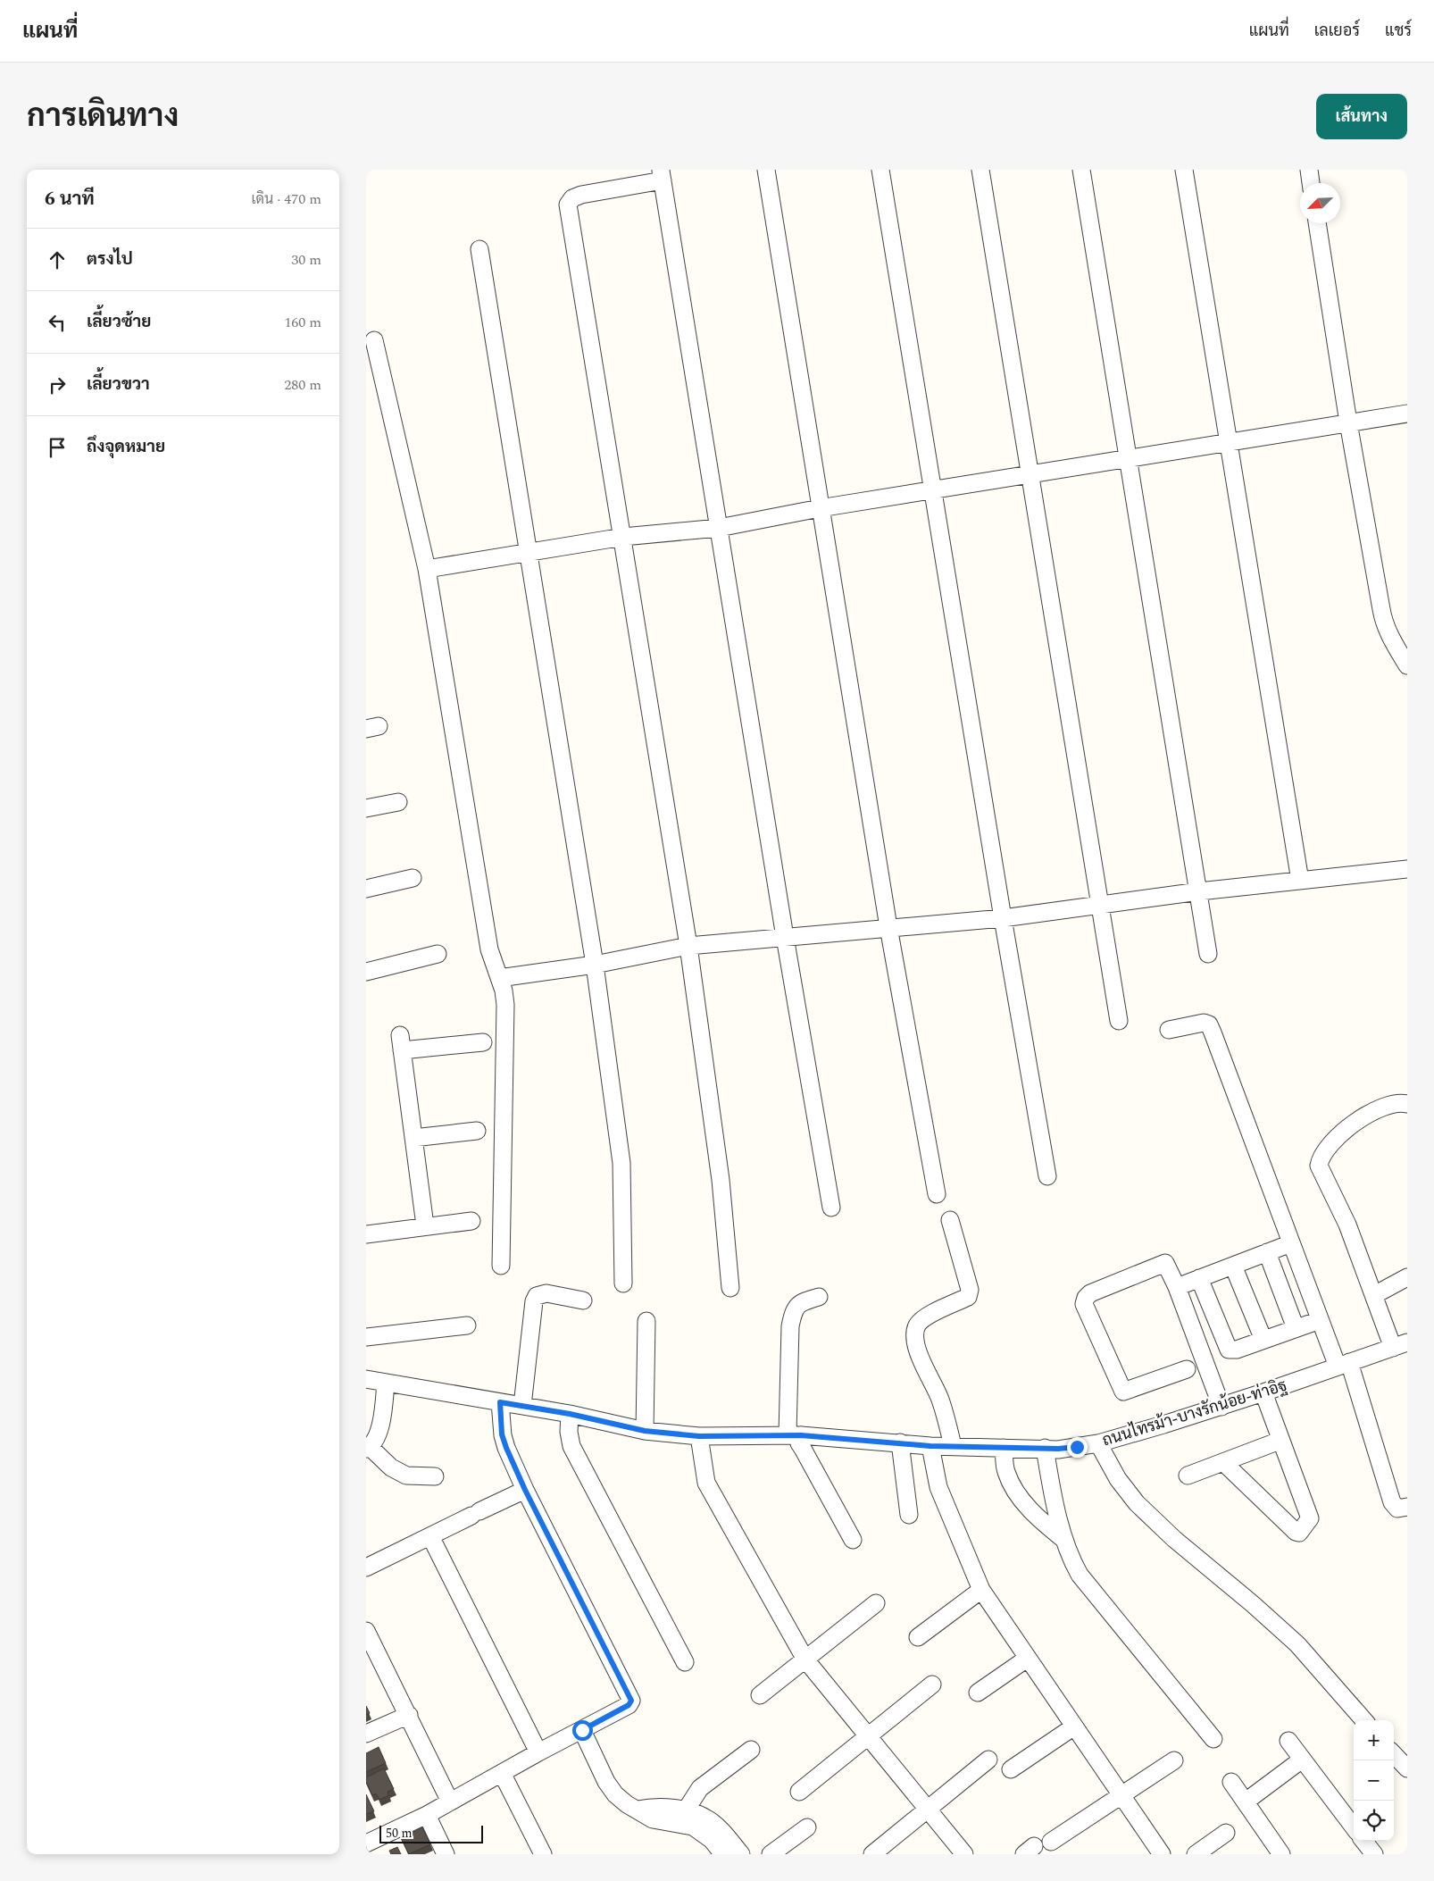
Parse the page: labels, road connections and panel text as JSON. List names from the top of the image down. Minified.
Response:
{"streets":{"street":["ถนนไทรม้า-บางรักน้อย-ท่าอิฐ"]},"scale_bar":"50 m","north":"bottom left","page":{"header":"แผนที่","nav":["แผนที่","เลเยอร์","แชร์"],"title":"การเดินทาง","buttons":"เส้นทาง","heading":["6 นาที","เดิน · 470 m"],"list":[["ตรงไป","30 m"],["เลี้ยวซ้าย","160 m"],["เลี้ยวขวา","280 m"],"ถึงจุดหมาย"],"map_buttons":["+","−"],"scale":"50 m"}}
